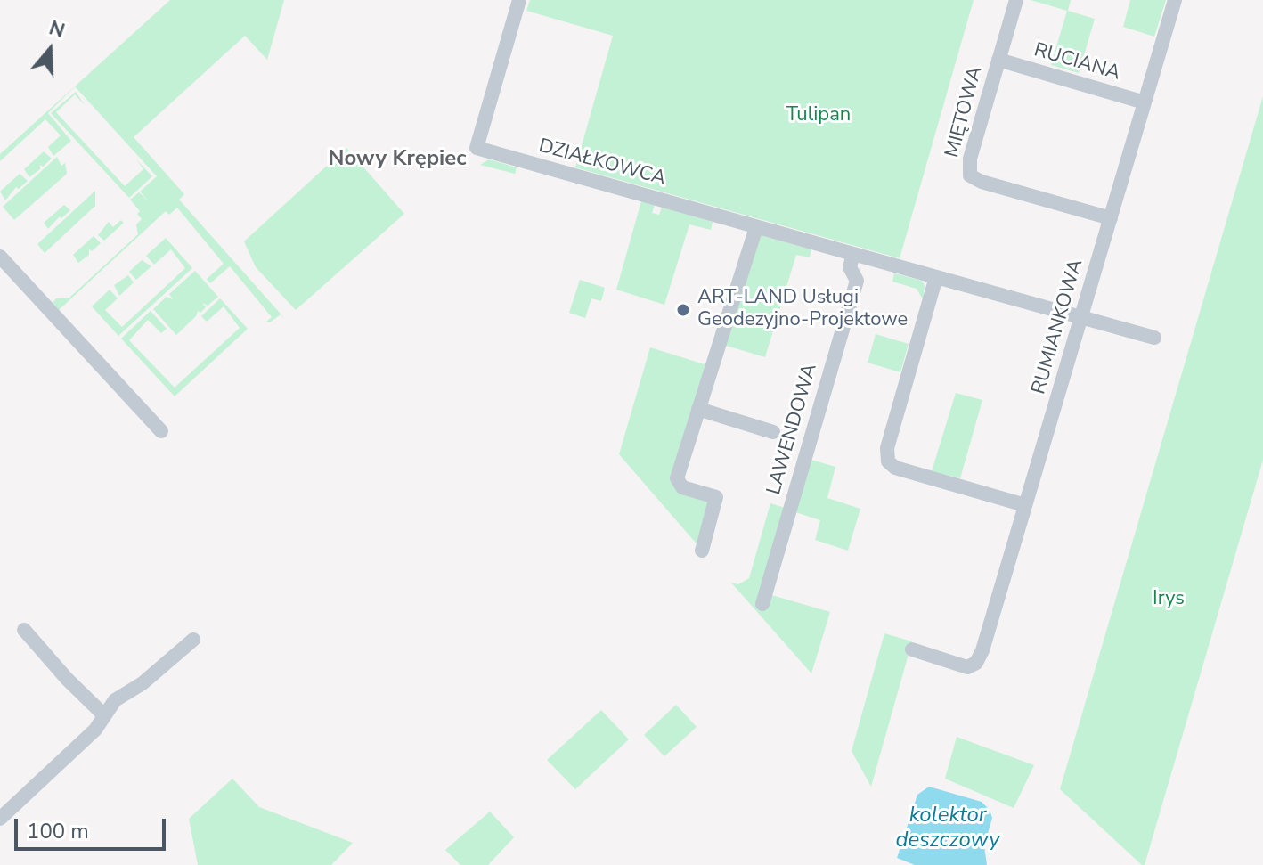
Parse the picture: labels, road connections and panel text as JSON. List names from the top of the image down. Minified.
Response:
{"streets":{"street":["RUCIANA","MIĘTOWA","DZIAŁKOWCA","RUMIANKOWA","LAWENDOWA"]},"crossings":[["RUCIANA","MIĘTOWA"],["RUCIANA","RUMIANKOWA"],["MIĘTOWA","RUMIANKOWA"],["DZIAŁKOWCA","LAWENDOWA"]],"districts":["Nowy Krępiec"],"water":["kolektor deszczowy"],"parks":["Tulipan","Irys"],"places":["ART-LAND Usługi Geodezyjno-Projektowe"],"scale_bar":"100 m","north":"top"}
